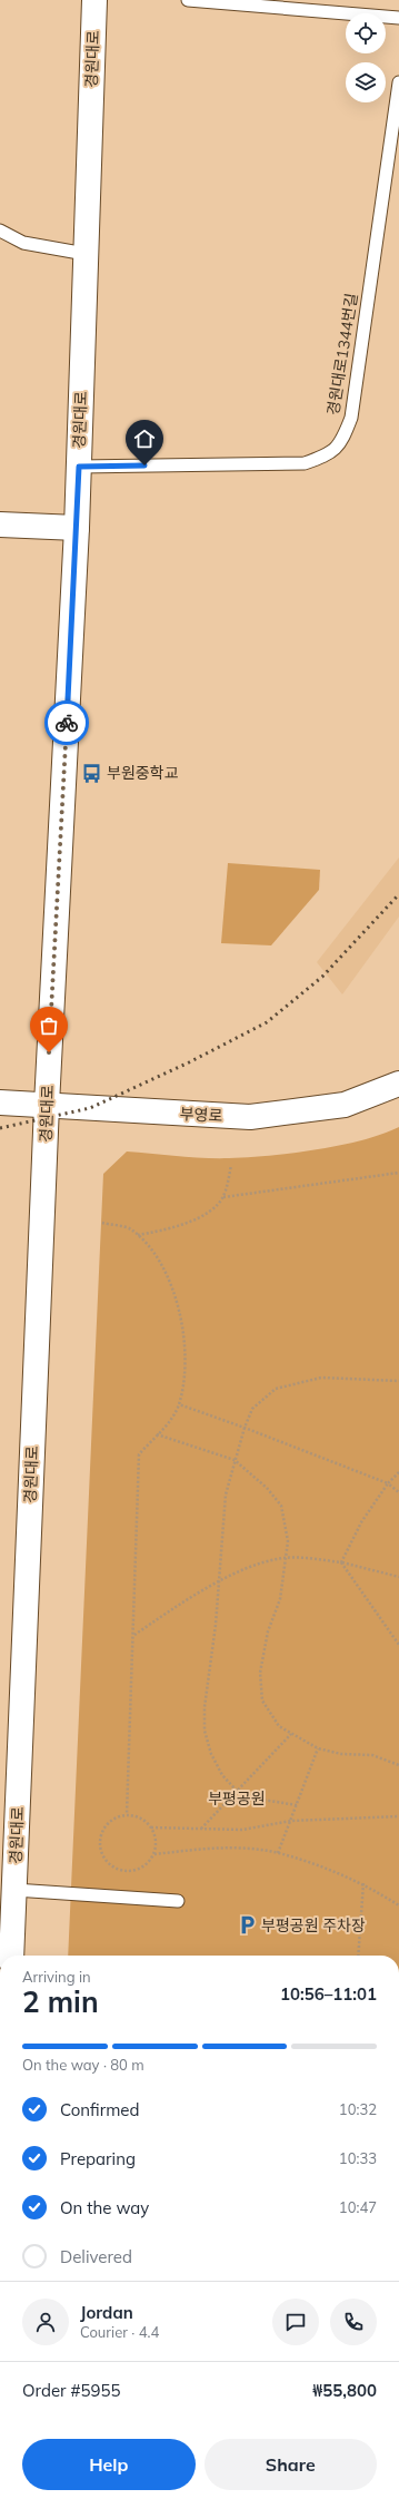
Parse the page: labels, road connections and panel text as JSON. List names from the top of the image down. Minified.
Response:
{"streets":{"main road":["경원대로","부영로"],"lane":["경원대로1344번길"]},"crossings":[["경원대로","경원대로1344번길"],["경원대로","부영로"]],"parks":["부평공원"],"places":{"bus stop":["부원중학교"],"parking":["부평공원 주차장"]},"page":{"heading":["2 min","Arriving in","10:56–11:01"],"panel":["Jordan","Courier · 4.4","Order #5955","₩55,800"],"bar":"On the way · 80 m","list":[["Confirmed","10:32"],["Preparing","10:33"],["On the way","10:47"],"Delivered"],"buttons":["Help","Share"]}}
